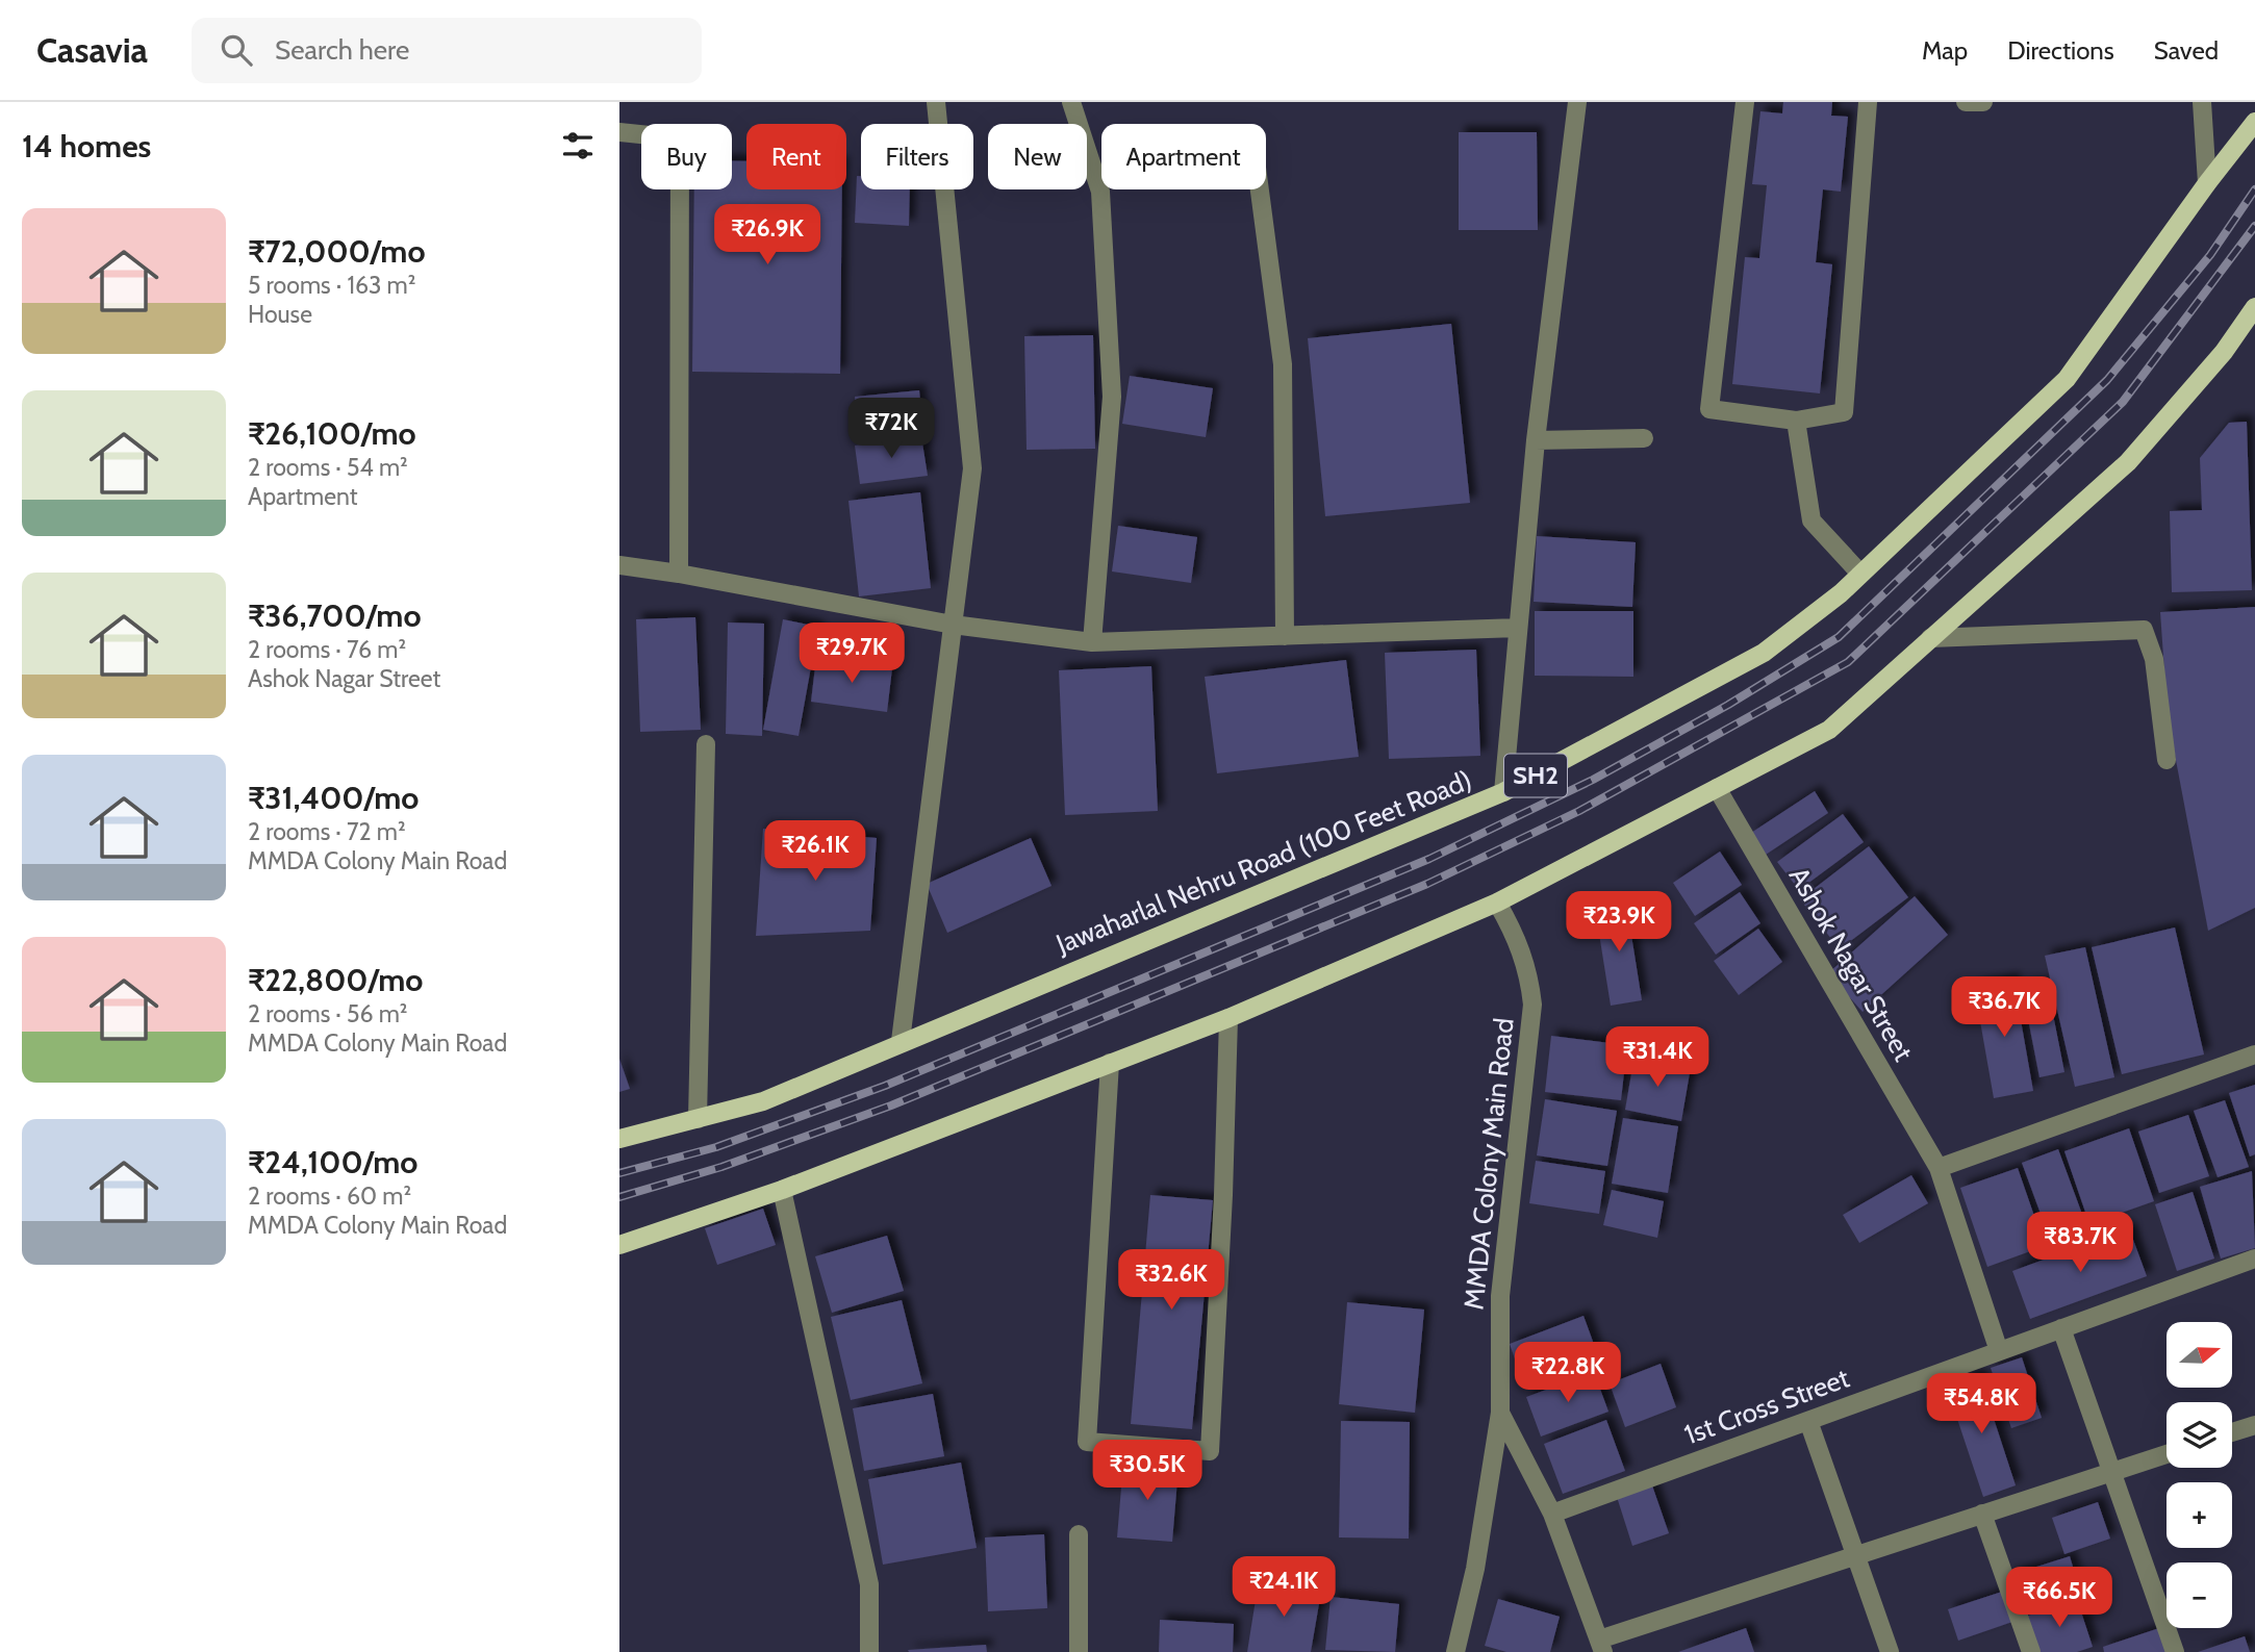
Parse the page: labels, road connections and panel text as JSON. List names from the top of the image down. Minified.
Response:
{"streets":{"main road":["SH2","Jawaharlal Nehru Road (100 Feet Road)"],"street":["Ashok Nagar Street","MMDA Colony Main Road","1st Cross Street"]},"crossings":[["Ashok Nagar Street","1st Cross Street"]],"north":"right","page":{"header":"Casavia","search":"Search here","nav":["Map","Directions","Saved"],"heading":"14 homes","chip":["Buy","Rent","Filters","New","Apartment"],"list":[{"name":"₹72,000/mo","note":"5 rooms · 163 m² · House"},{"name":"₹26,100/mo","note":"2 rooms · 54 m² · Apartment"},{"name":"₹36,700/mo","note":"2 rooms · 76 m² · Ashok Nagar Street"},{"name":"₹31,400/mo","note":"2 rooms · 72 m² · MMDA Colony Main Road"},{"name":"₹22,800/mo","note":"2 rooms · 56 m² · MMDA Colony Main Road"},{"name":"₹24,100/mo","note":"2 rooms · 60 m² · MMDA Colony Main Road"}],"price":["₹26.9K","₹72K","₹29.7K","₹26.1K","₹23.9K","₹36.7K","₹31.4K","₹83.7K","₹32.6K","₹22.8K","₹54.8K","₹30.5K","₹24.1K","₹66.5K"],"map_buttons":["+","−"]}}
